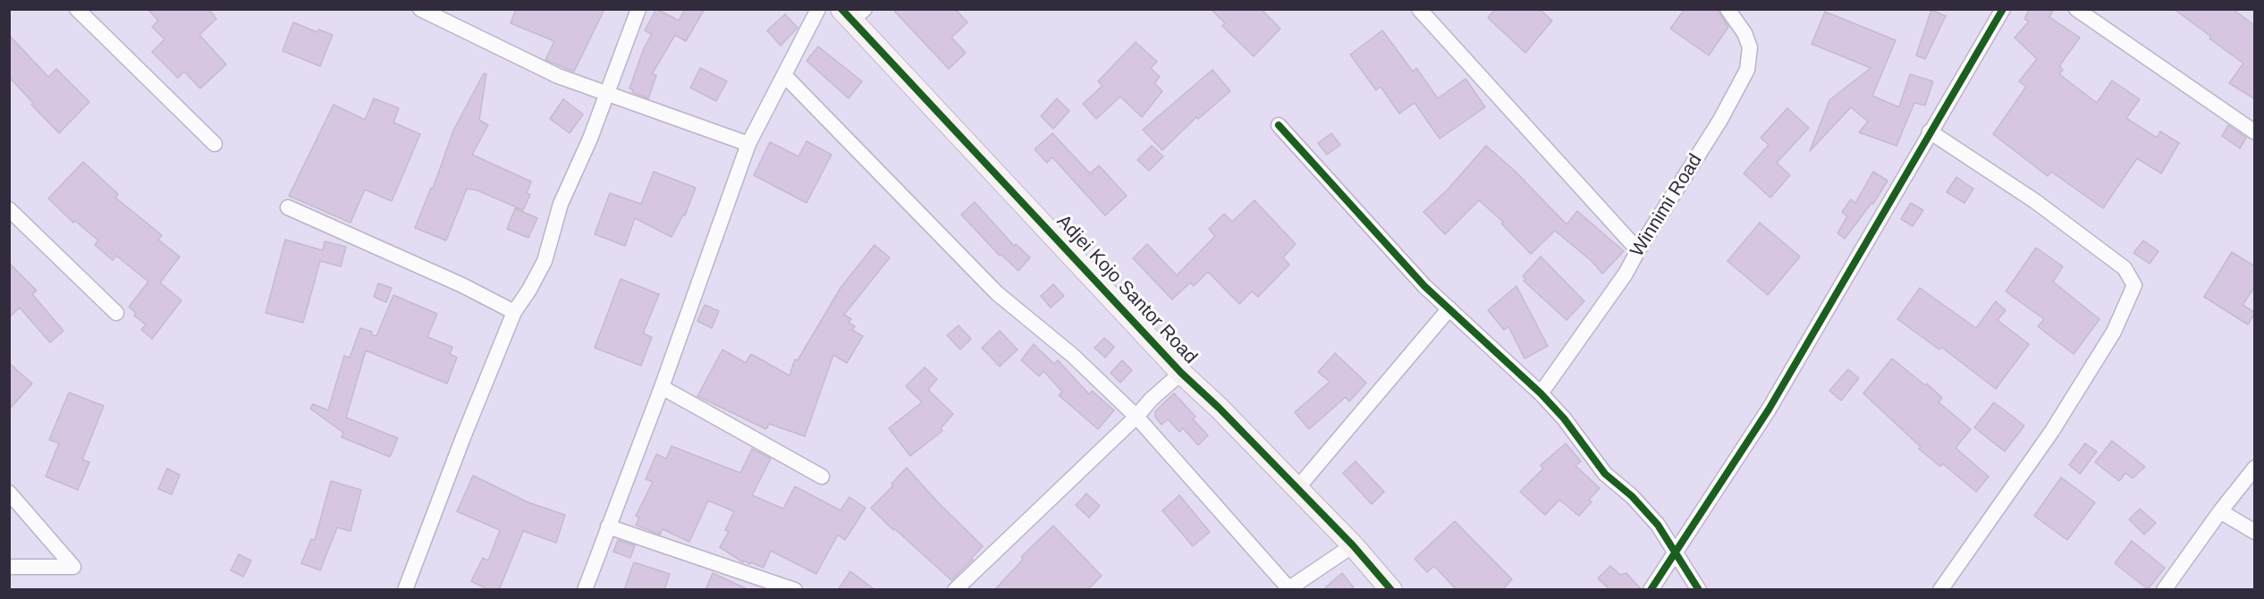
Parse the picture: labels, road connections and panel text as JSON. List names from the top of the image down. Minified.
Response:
{"streets":{"street":["Winnimi Road","Adjei Kojo Santor Road"]}}
